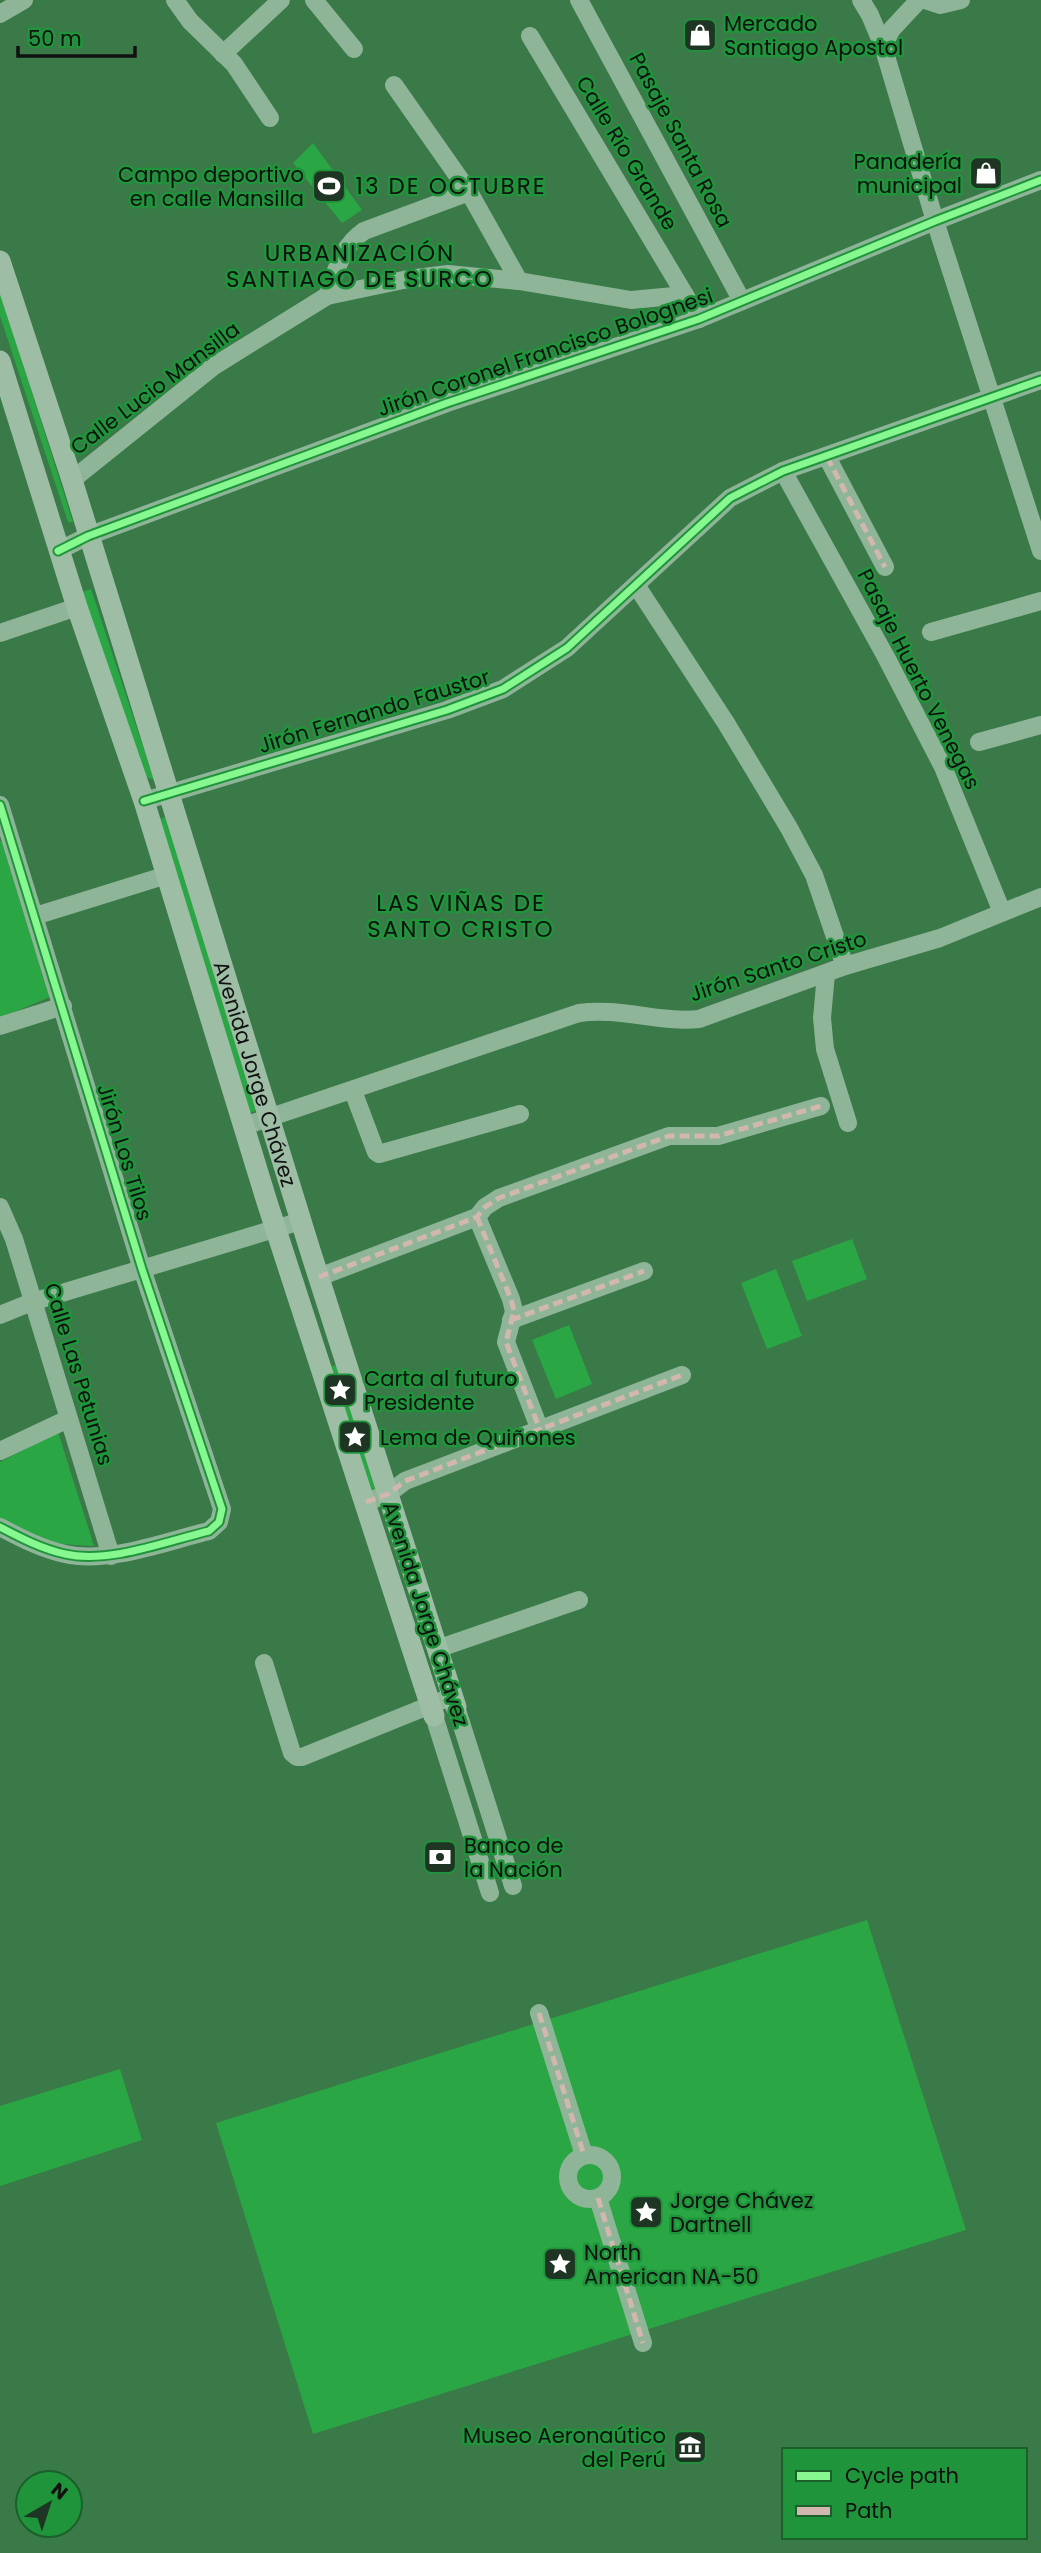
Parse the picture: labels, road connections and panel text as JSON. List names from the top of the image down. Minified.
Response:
{"streets":{"main road":["Avenida Jorge Chávez"],"street":["Pasaje Santa Rosa","Calle Río Grande","Jirón Coronel Francisco Bolognesi","Calle Lucio Mansilla","Pasaje Huerto Venegas","Jirón Fernando Faustor","Jirón Santo Cristo","Jirón Los Tilos","Calle Las Petunias"]},"crossings":[["Pasaje Santa Rosa","Jirón Coronel Francisco Bolognesi"],["Calle Río Grande","Calle Lucio Mansilla"],["Jirón Coronel Francisco Bolognesi","Avenida Jorge Chávez"],["Calle Lucio Mansilla","Avenida Jorge Chávez"],["Pasaje Huerto Venegas","Jirón Fernando Faustor"],["Pasaje Huerto Venegas","Jirón Santo Cristo"],["Jirón Fernando Faustor","Avenida Jorge Chávez"],["Jirón Santo Cristo","Avenida Jorge Chávez"],["Jirón Los Tilos","Calle Las Petunias"]],"districts":["13 DE OCTUBRE","URBANIZACIÓN SANTIAGO DE SURCO","LAS VIÑAS DE SANTO CRISTO"],"places":{"shop":["Mercado Santiago Apostol","Panadería municipal"],"sports":["Campo deportivo en calle Mansilla"],"place":["Carta al futuro Presidente","Lema de Quiñones","Jorge Chávez Dartnell","North American NA-50"],"bank":["Banco de la Nación"],"museum":["Museo Aeronaútico del Perú"]},"legend":["Cycle path","Path"],"scale_bar":"50 m","north":"top right"}
